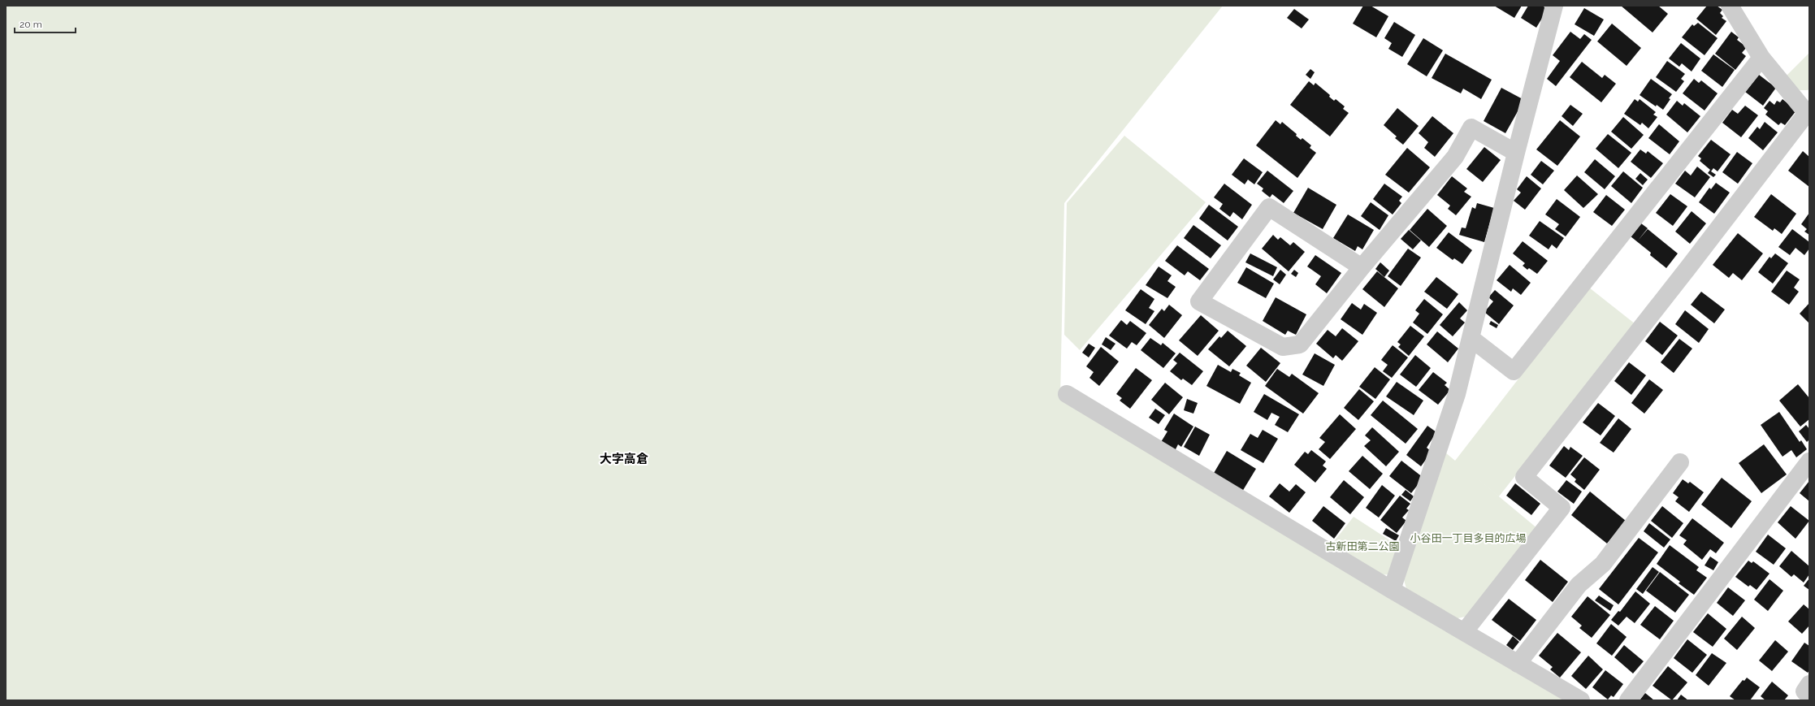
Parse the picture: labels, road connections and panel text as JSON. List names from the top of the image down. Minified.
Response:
{"districts":["大字高倉"],"parks":["小谷田一丁目多目的広場","古新田第二公園"],"scale_bar":"20 m"}
